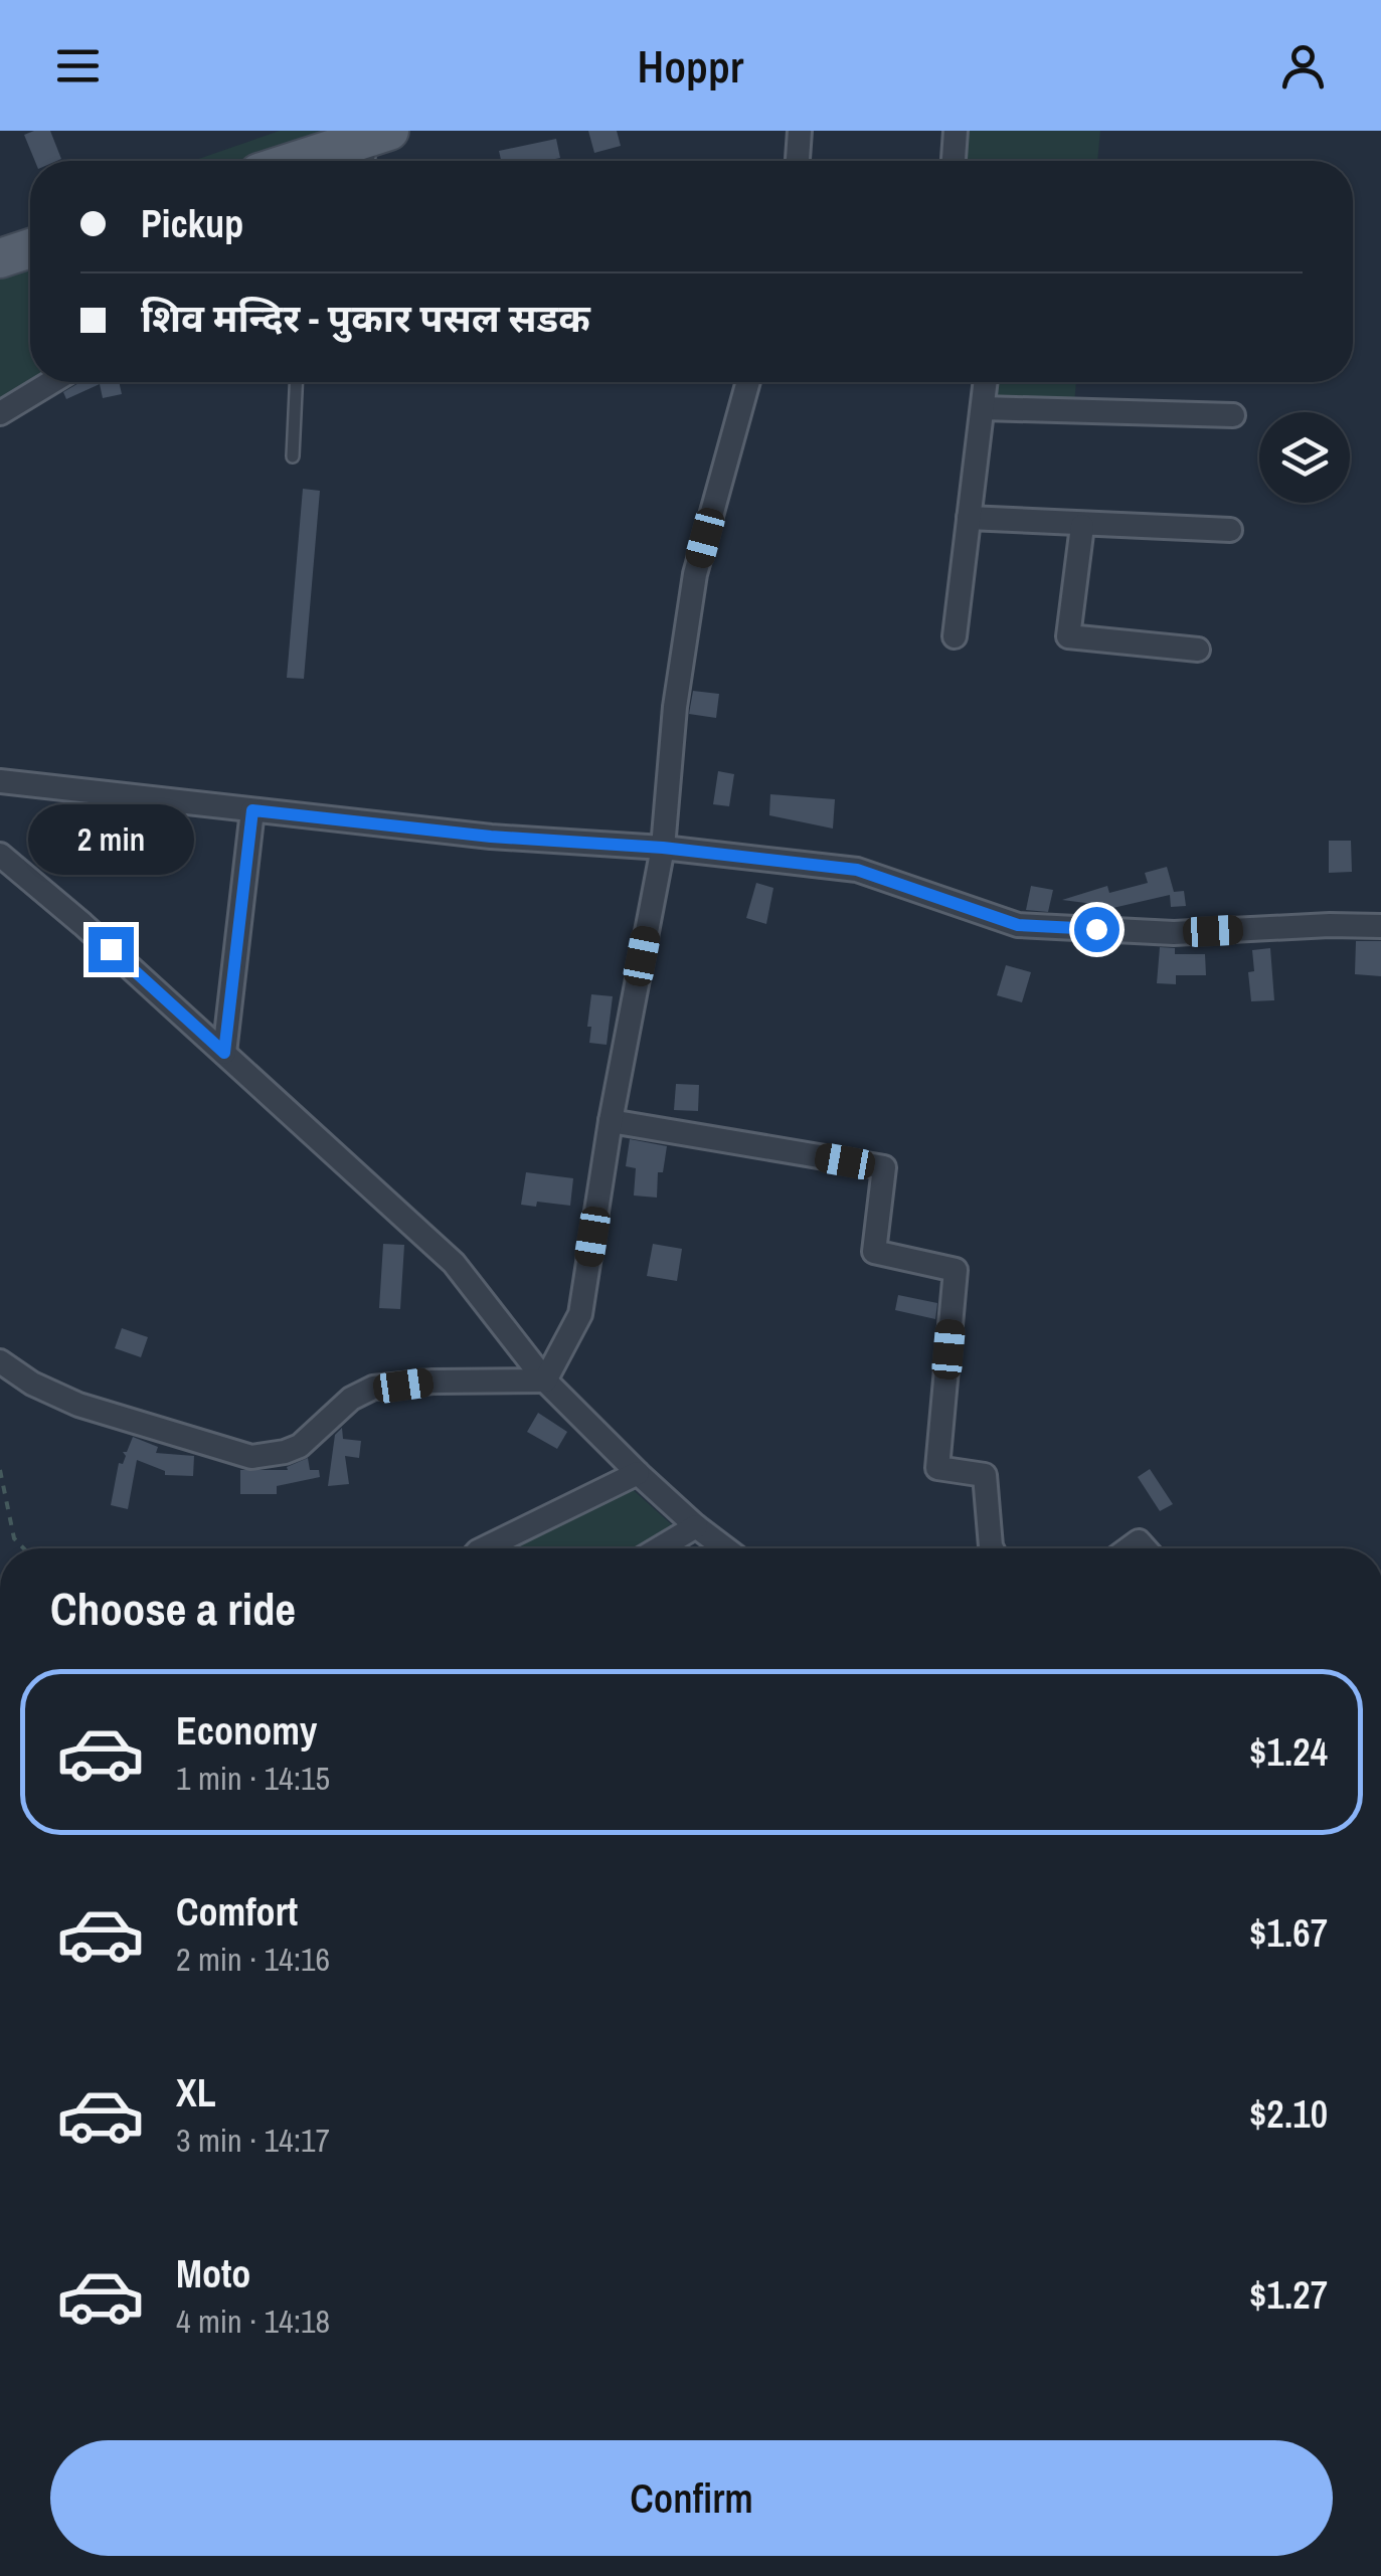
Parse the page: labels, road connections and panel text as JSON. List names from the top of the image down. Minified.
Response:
{"page":{"header":"Hoppr","banner":["Pickup","शिव मन्दिर - पुकार पसल सडक"],"bubble":"2 min","heading":"Choose a ride","list":[{"name":"Economy","note":"1 min · 14:15","value":"$1.24"},{"name":"Comfort","note":"2 min · 14:16","value":"$1.67"},{"name":"XL","note":"3 min · 14:17","value":"$2.10"},{"name":"Moto","note":"4 min · 14:18","value":"$1.27"}],"buttons":"Confirm"}}
